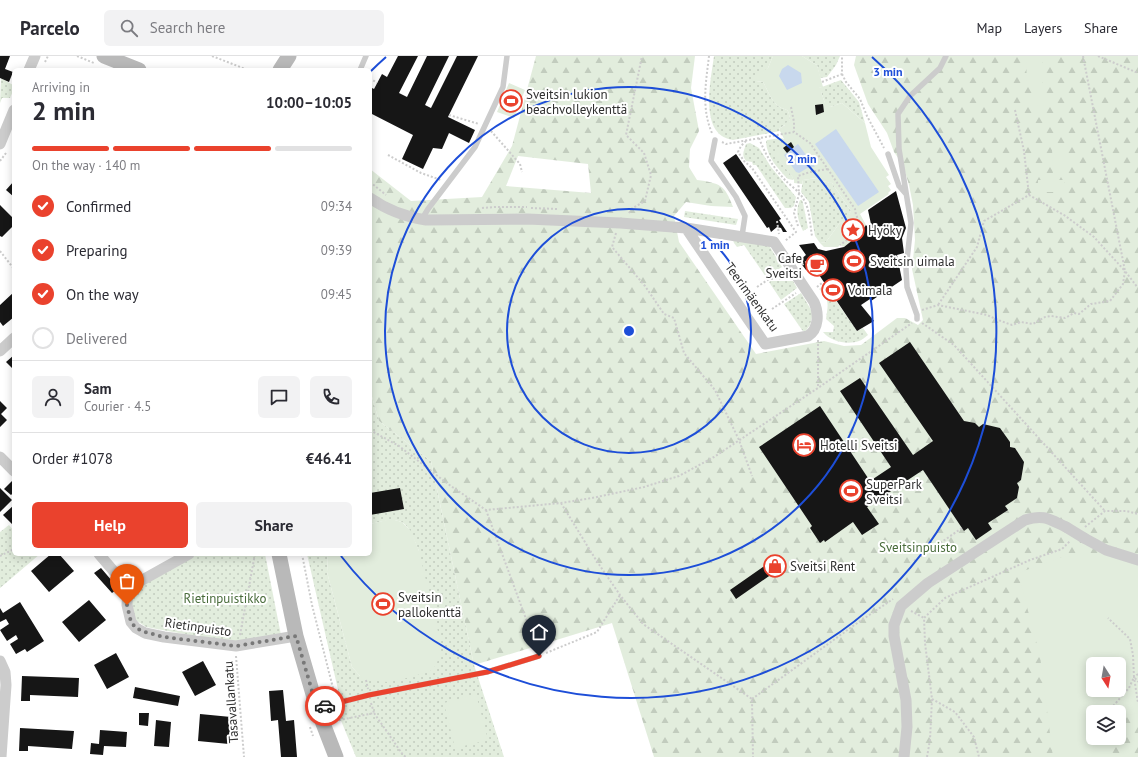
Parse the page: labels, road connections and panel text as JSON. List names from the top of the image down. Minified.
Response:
{"streets":{"street":["Teerimäenkatu","Rietinpuisto"],"path":["Tasavallankatu"]},"crossings":[["Rietinpuisto","Tasavallankatu"]],"parks":["Sveitsinpuisto","Rietinpuistikko"],"places":{"sports":["Sveitsin lukion beachvolleykenttä","Sveitsin uimala","Voimala","SuperPark Sveitsi","Sveitsin pallokenttä"],"place":["Hyöky"],"cafe":["Cafe Sveitsi"],"hotel":["Hotelli Sveitsi"],"shop":["Sveitsi Rent"]},"north":"bottom","page":{"header":"Parcelo","search":"Search here","nav":["Map","Layers","Share"],"heading":["2 min","Arriving in","10:00–10:05"],"panel":["Sam","Courier · 4.5","Order #1078","€46.41"],"bar":"On the way · 140 m","list":[["Confirmed","09:34"],["Preparing","09:39"],["On the way","09:45"],"Delivered"],"buttons":["Help","Share"]},"rings":["3 min","2 min","1 min"]}
